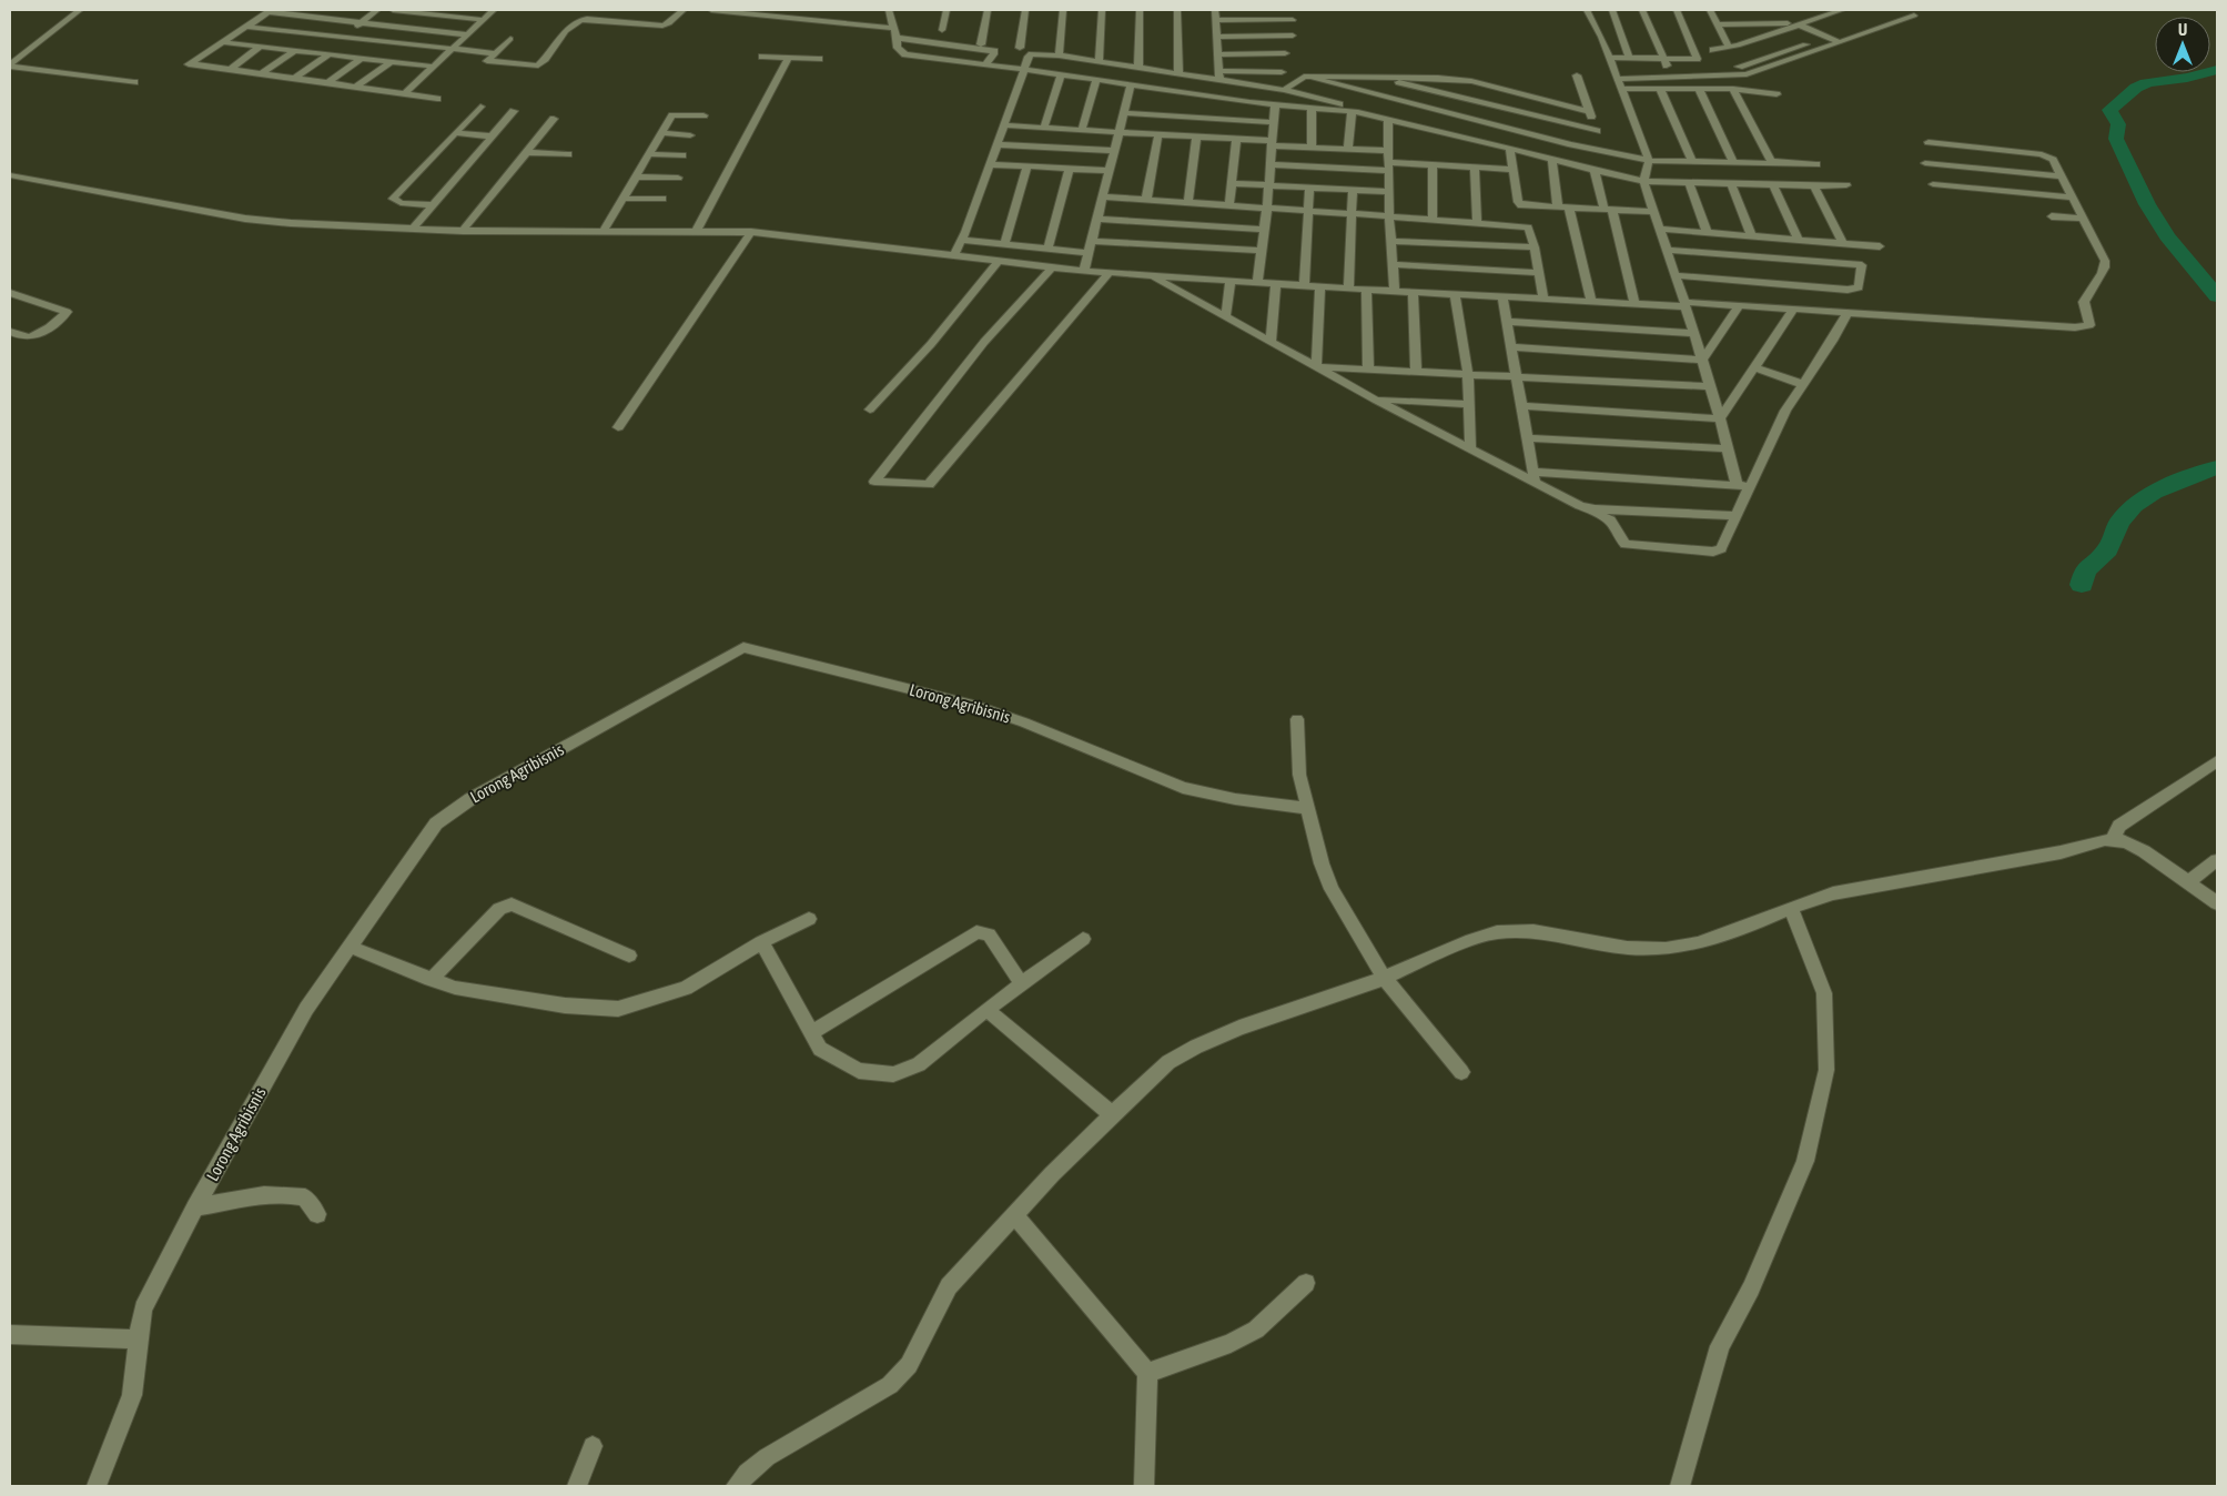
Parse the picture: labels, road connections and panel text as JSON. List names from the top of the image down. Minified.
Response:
{"streets":{"street":["Lorong Agribisnis"]},"north":"top"}
